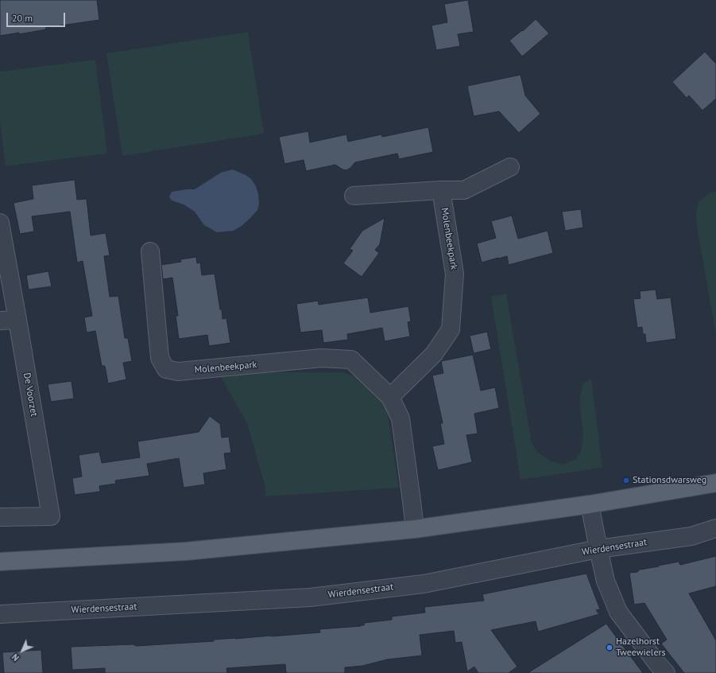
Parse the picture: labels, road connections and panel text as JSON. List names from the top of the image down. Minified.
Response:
{"streets":{"street":["Molenbeekpark","De Voorzet","Wierdensestraat"]},"places":["Stationsdwarsweg","Hazelhorst Tweewielers"],"scale_bar":"20 m","north":"bottom left"}
